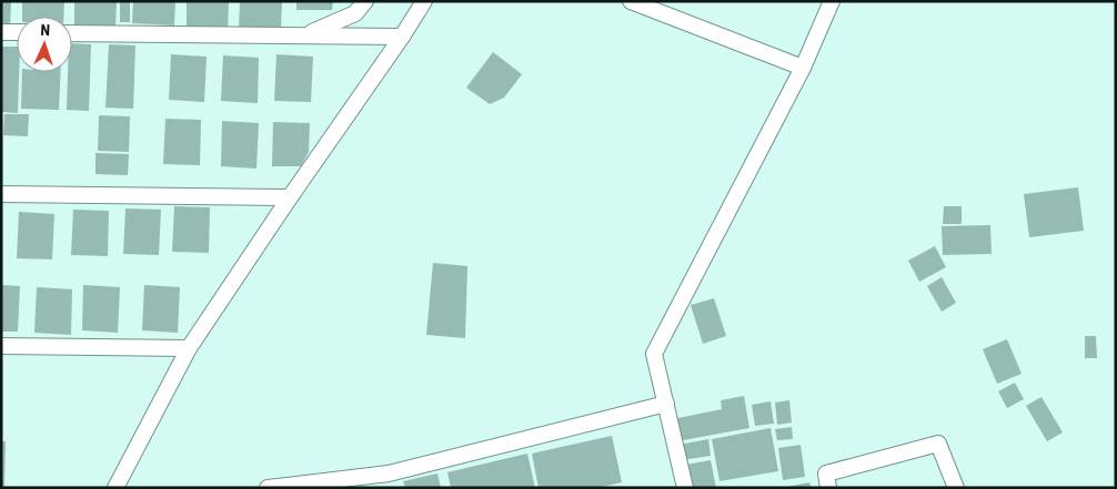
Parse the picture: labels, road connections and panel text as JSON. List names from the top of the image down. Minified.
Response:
{"north":"top"}
